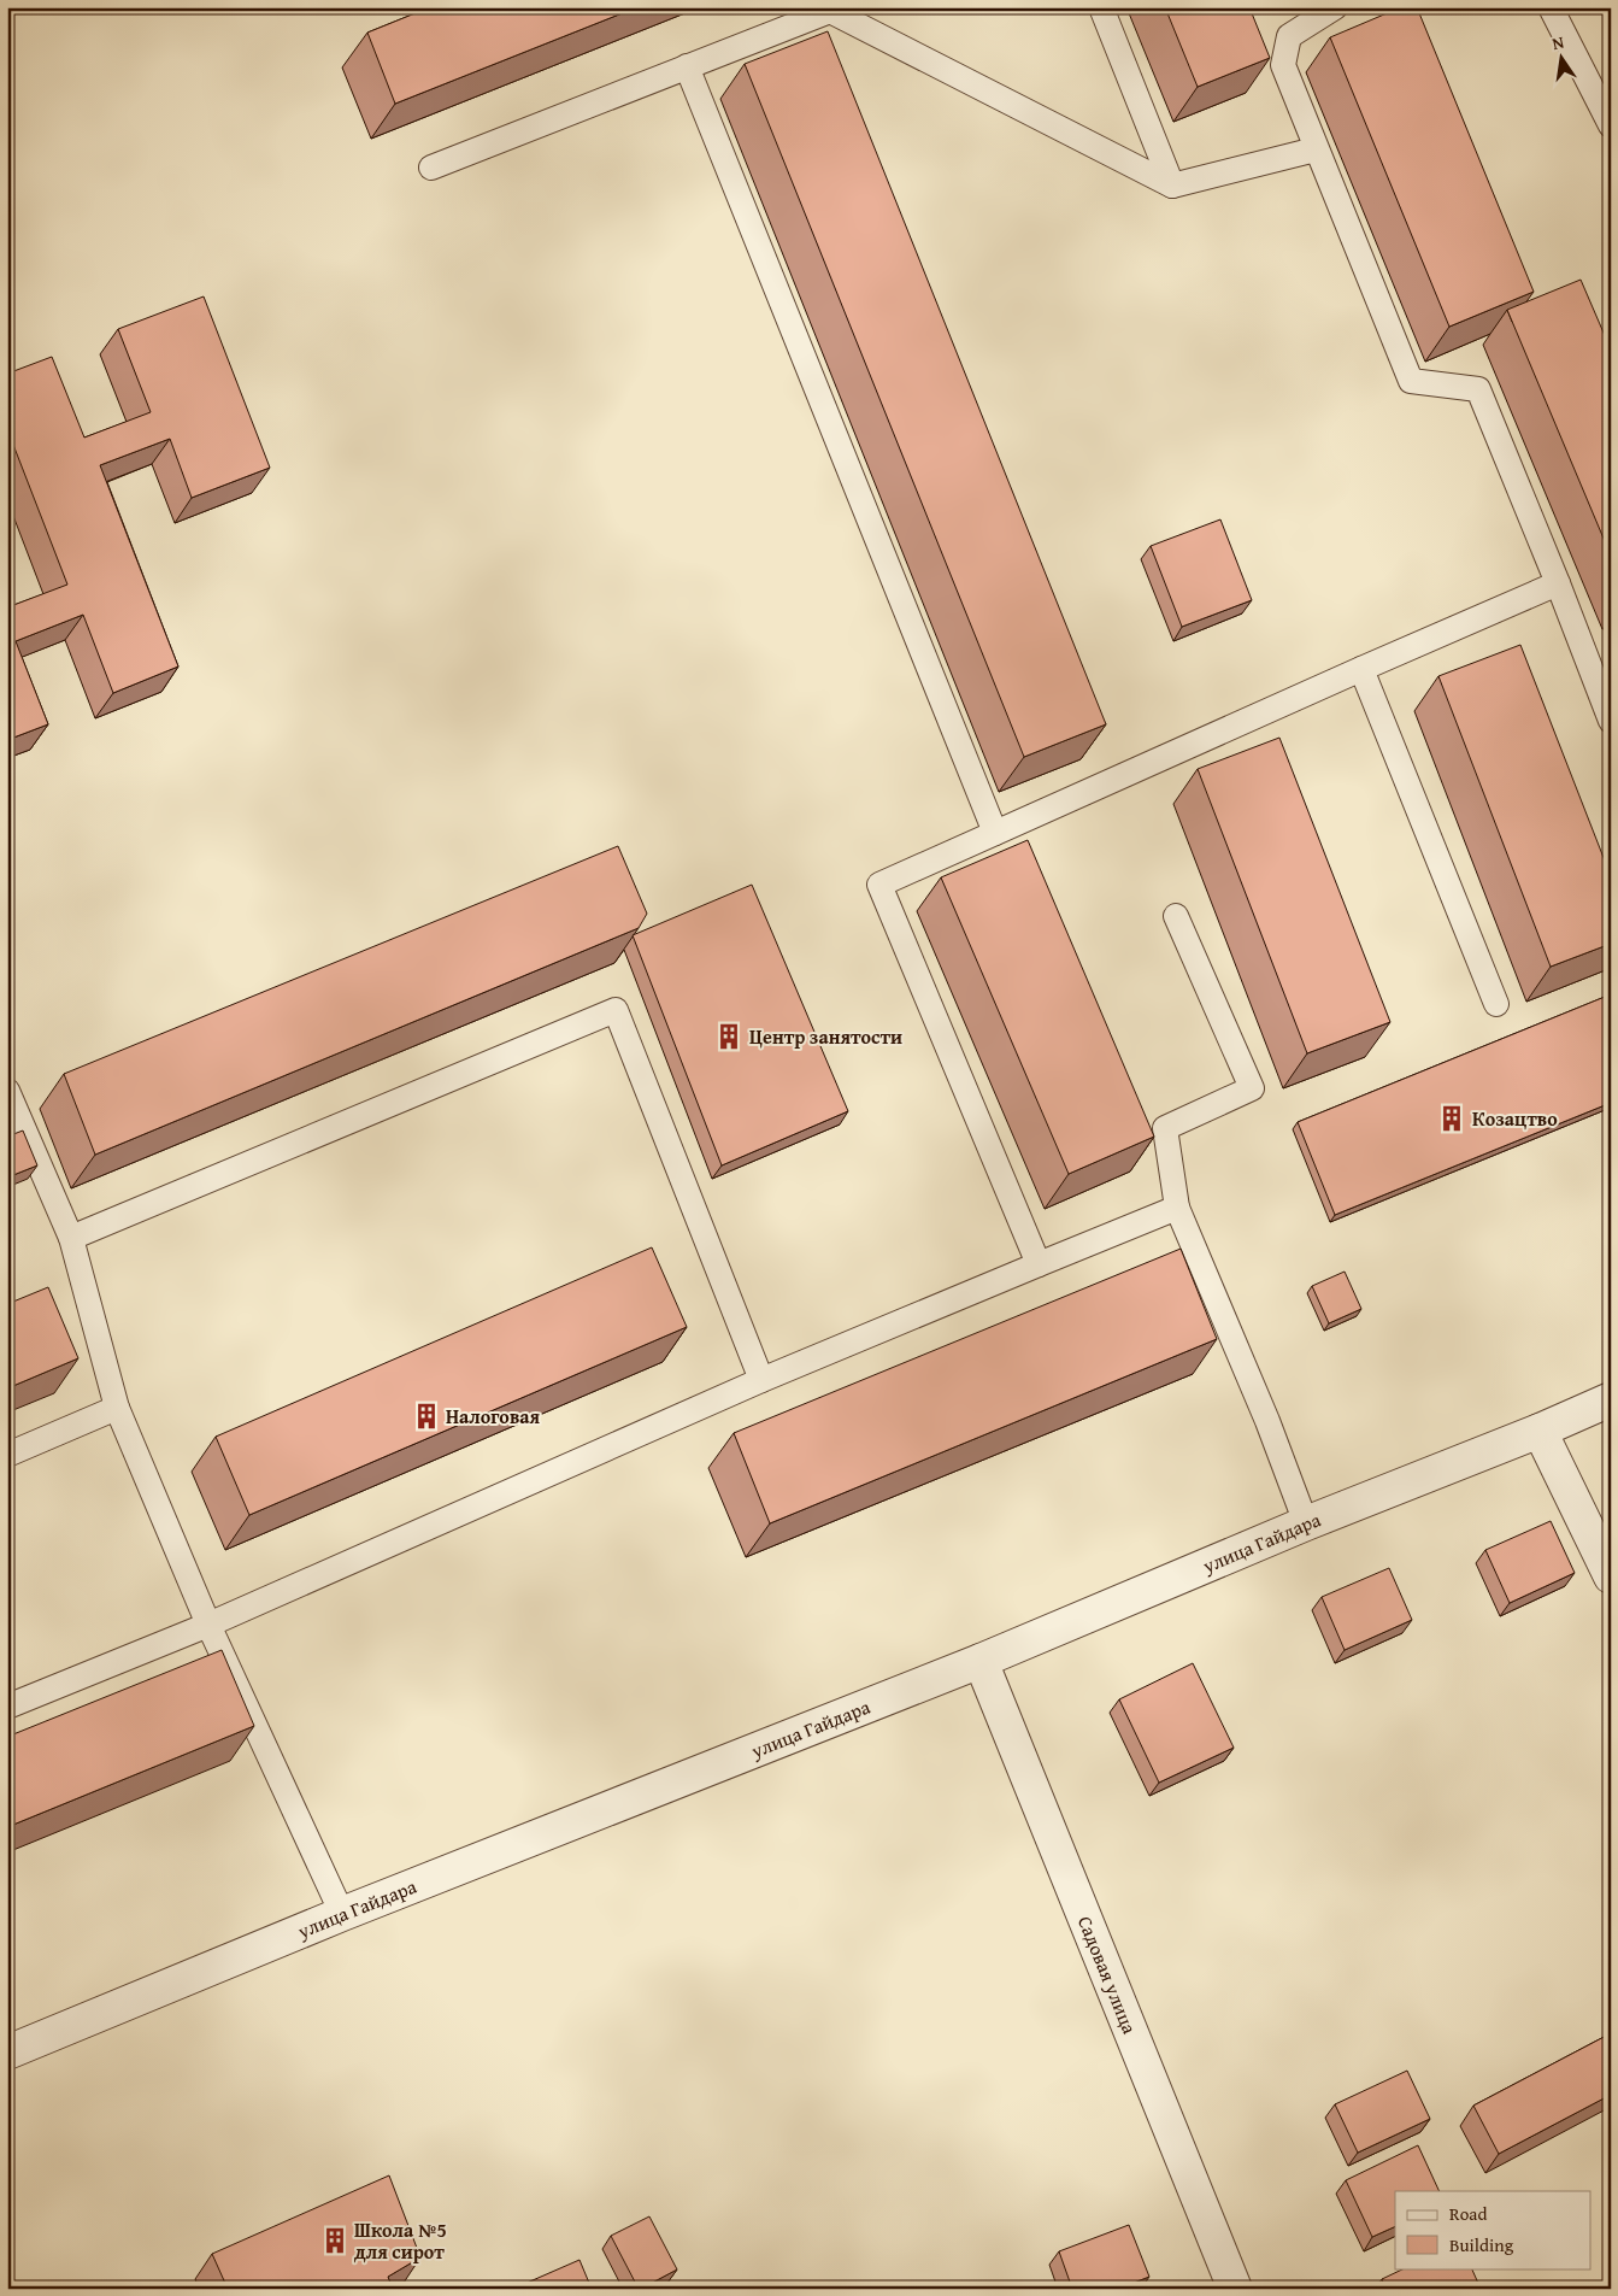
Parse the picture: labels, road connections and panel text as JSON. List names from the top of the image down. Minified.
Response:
{"streets":{"street":["улица Гайдара","Садовая улица"]},"crossings":[["улица Гайдара","Садовая улица"]],"places":{"building":["Центр занятости","Козацтво","Налоговая","Школа №5 для сирот"]},"legend":["Road","Building"],"north":"top"}
